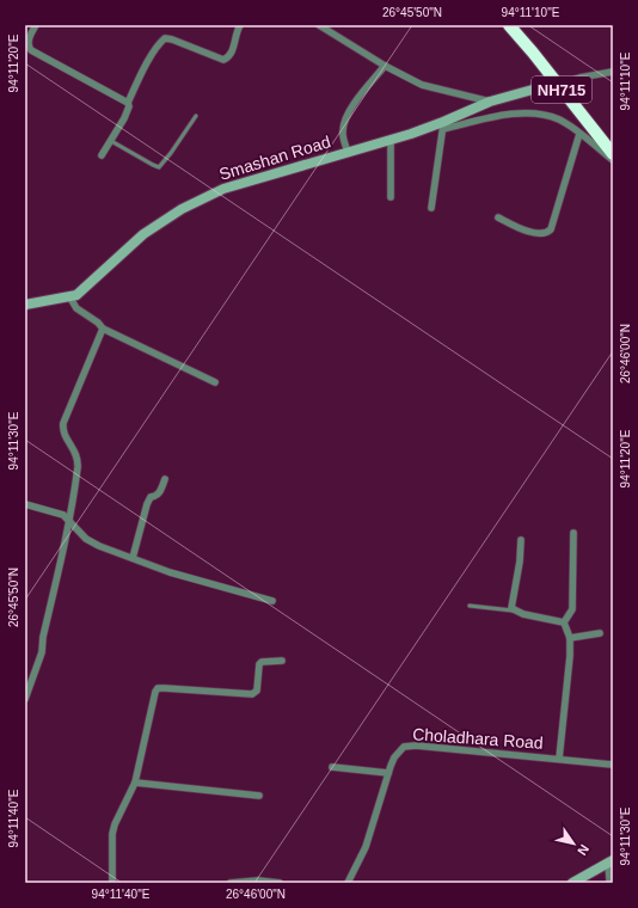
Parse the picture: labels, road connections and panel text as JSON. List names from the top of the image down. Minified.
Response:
{"streets":{"highway":["NH715"],"street":["Smashan Road","Choladhara Road"]},"crossings":[["NH715","Smashan Road"]],"north":"bottom right","coordinates":["26°45'50\"N","94°11'10\"E","94°11'20\"E","26°46'00\"N","94°11'30\"E","94°11'40\"E"]}
